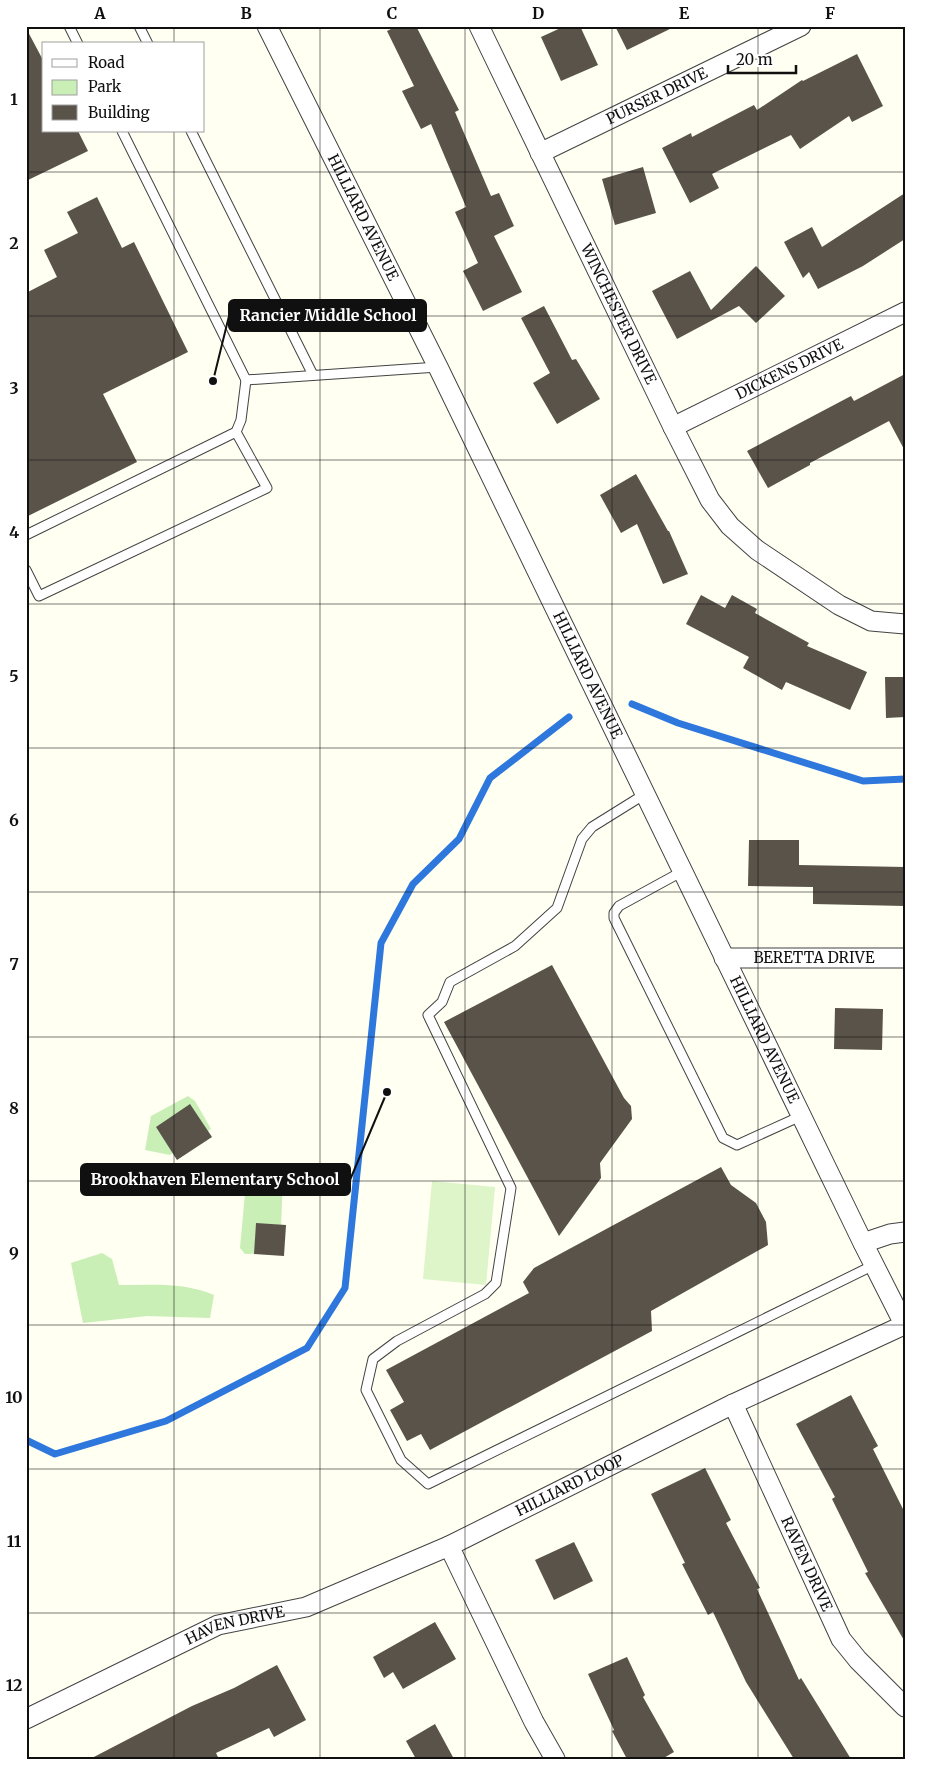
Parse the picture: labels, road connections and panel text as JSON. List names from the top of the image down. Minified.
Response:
{"streets":{"street":["PURSER DRIVE","HILLIARD AVENUE","WINCHESTER DRIVE","DICKENS DRIVE","BERETTA DRIVE","HILLIARD LOOP","RAVEN DRIVE","HAVEN DRIVE"]},"crossings":[["PURSER DRIVE","WINCHESTER DRIVE"],["HILLIARD AVENUE","BERETTA DRIVE"],["HILLIARD AVENUE","HILLIARD LOOP"],["WINCHESTER DRIVE","DICKENS DRIVE"],["HILLIARD LOOP","RAVEN DRIVE"],["HILLIARD LOOP","HAVEN DRIVE"]],"places":["Rancier Middle School","Brookhaven Elementary School"],"legend":["Road","Park","Building"],"scale_bar":"20 m","grid":{"columns":["A","B","C","D","E","F"],"rows":["1","2","3","4","5","6","7","8","9","10","11","12"]}}
